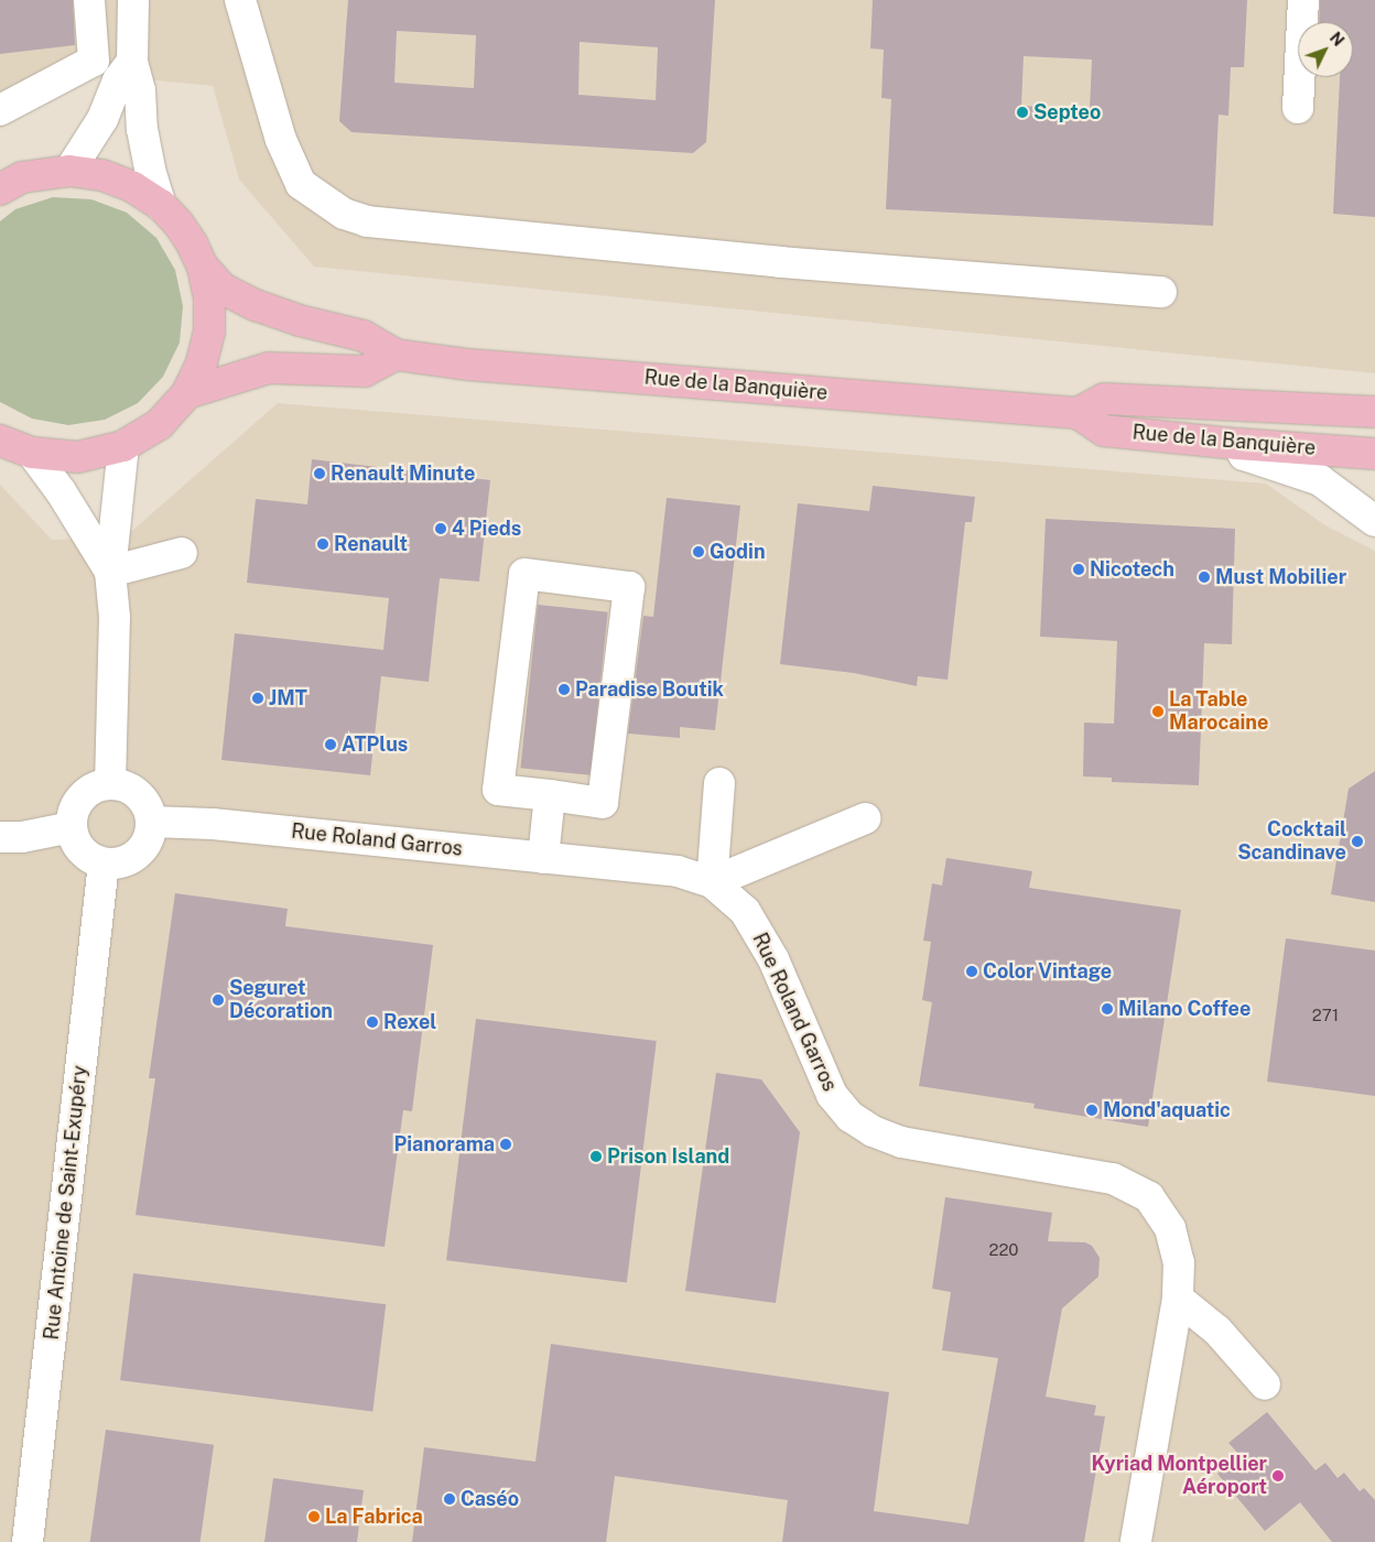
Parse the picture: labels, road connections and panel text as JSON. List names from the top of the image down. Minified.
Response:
{"streets":{"main road":["Rue de la Banquière"],"street":["Rue Roland Garros","Rue Antoine de Saint-Exupéry"]},"crossings":[["Rue Roland Garros","Rue Antoine de Saint-Exupéry"]],"places":["Septeo","Renault Minute","4 Pieds","Renault","Godin","Nicotech","Must Mobilier","Paradise Boutik","JMT","La Table Marocaine","ATPlus","Cocktail Scandinave","Color Vintage","Seguret Décoration","Milano Coffee","Rexel","Mond'aquatic","Pianorama","Prison Island","Kyriad Montpellier Aéroport","Caséo","La Fabrica"],"house_numbers":["271","220"],"north":"top right"}
